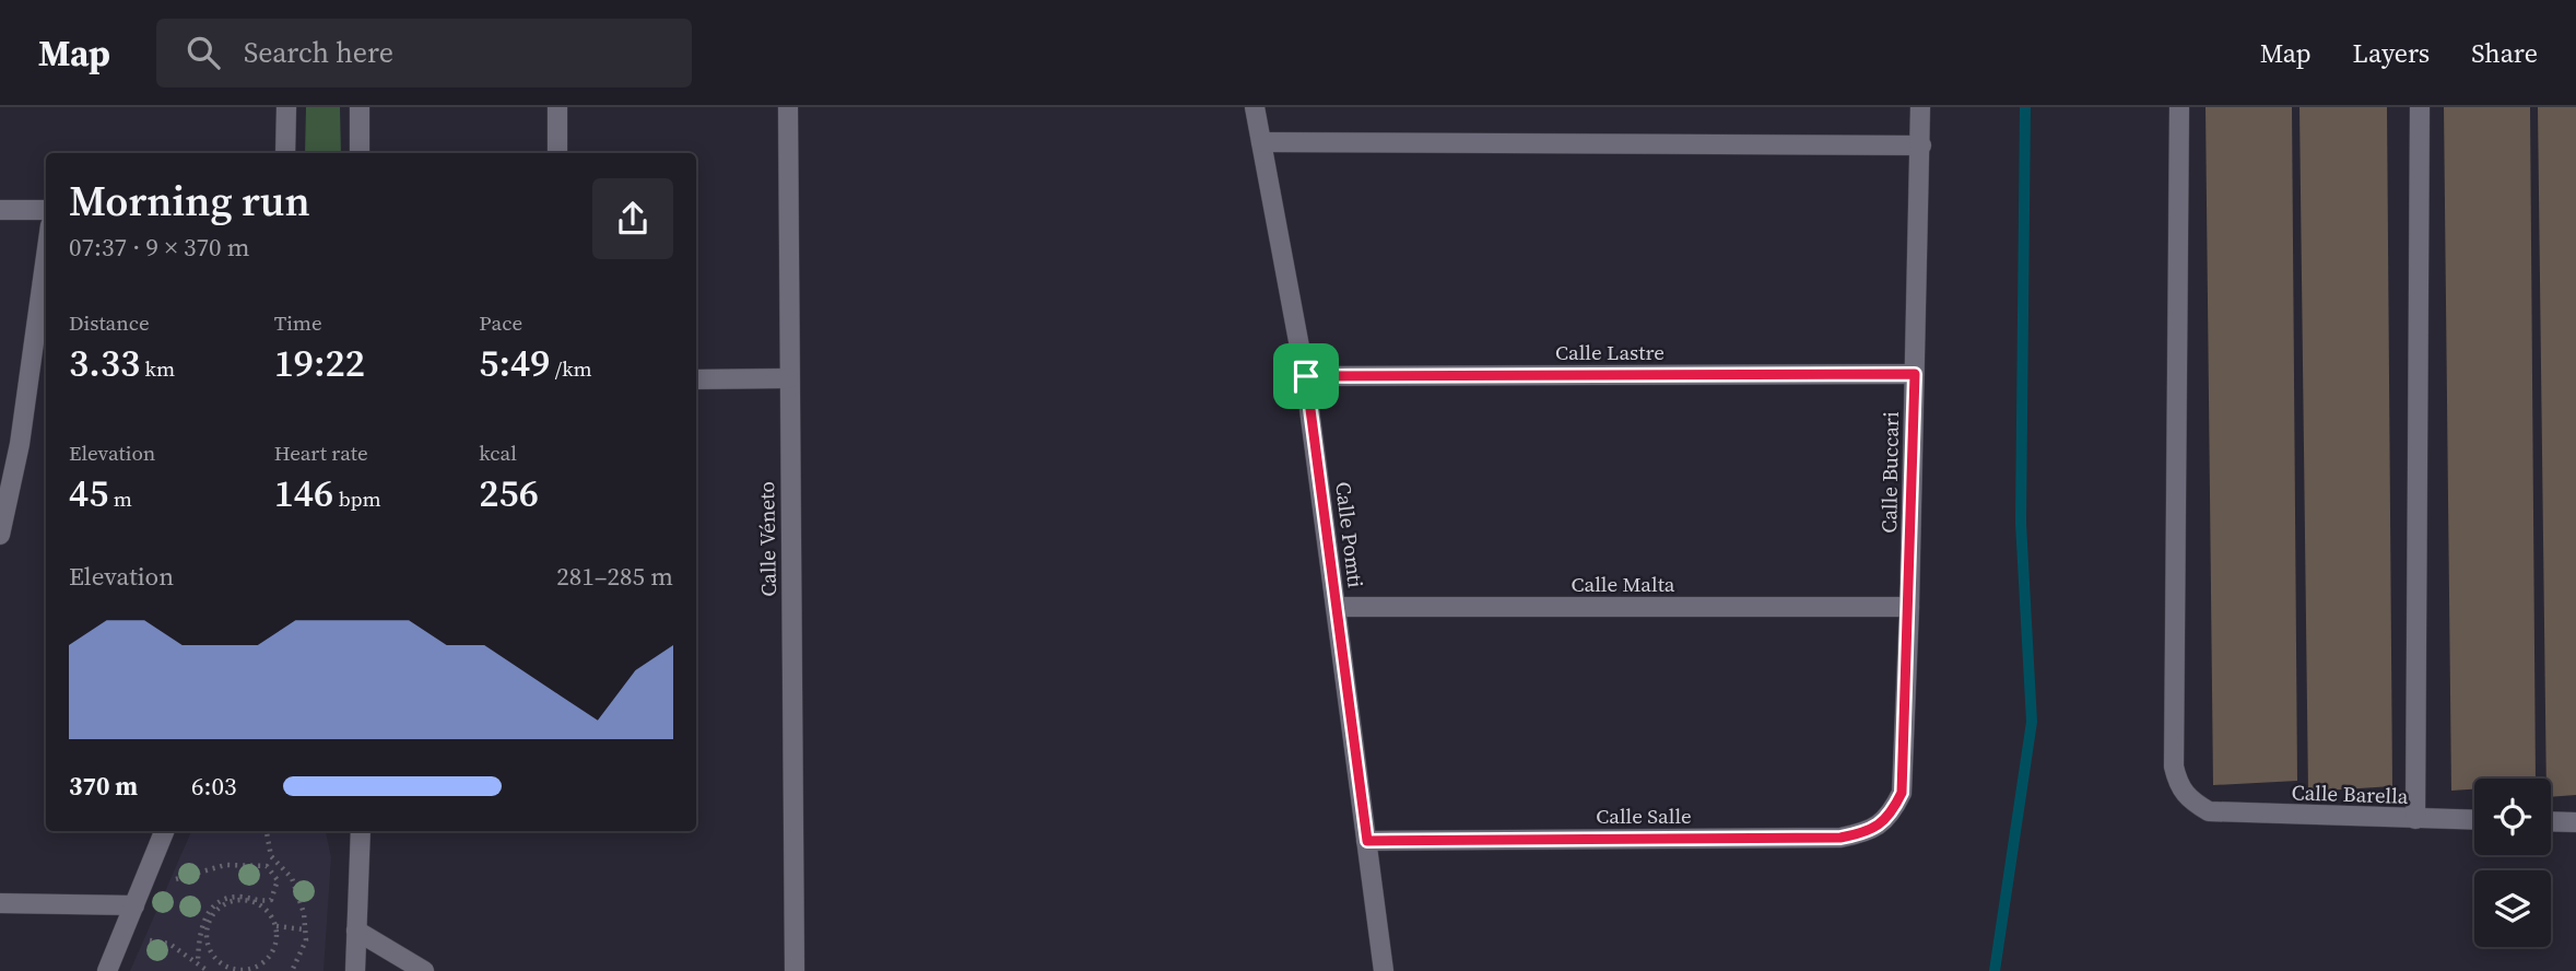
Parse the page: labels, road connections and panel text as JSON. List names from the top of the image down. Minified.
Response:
{"streets":{"street":["Calle Lastre","Calle Buccari","Calle Pomti","Calle Véneto","Calle Malta","Calle Barella","Calle Salle"]},"crossings":[["Calle Lastre","Calle Buccari"],["Calle Lastre","Calle Pomti"],["Calle Buccari","Calle Malta"],["Calle Buccari","Calle Salle"],["Calle Pomti","Calle Malta"],["Calle Pomti","Calle Salle"]],"page":{"header":"Map","search":"Search here","nav":["Map","Layers","Share"],"heading":["Morning run","07:37 · 9 × 370 m"],"stats":[["Distance","3.33 km"],["Time","19:22"],["Pace","5:49 /km"],["Elevation","45 m"],["Heart rate","146 bpm"],["kcal","256"]],"chart":["Elevation","281–285 m"],"list":[{"name":"370 m","note":"6:03"}]}}
